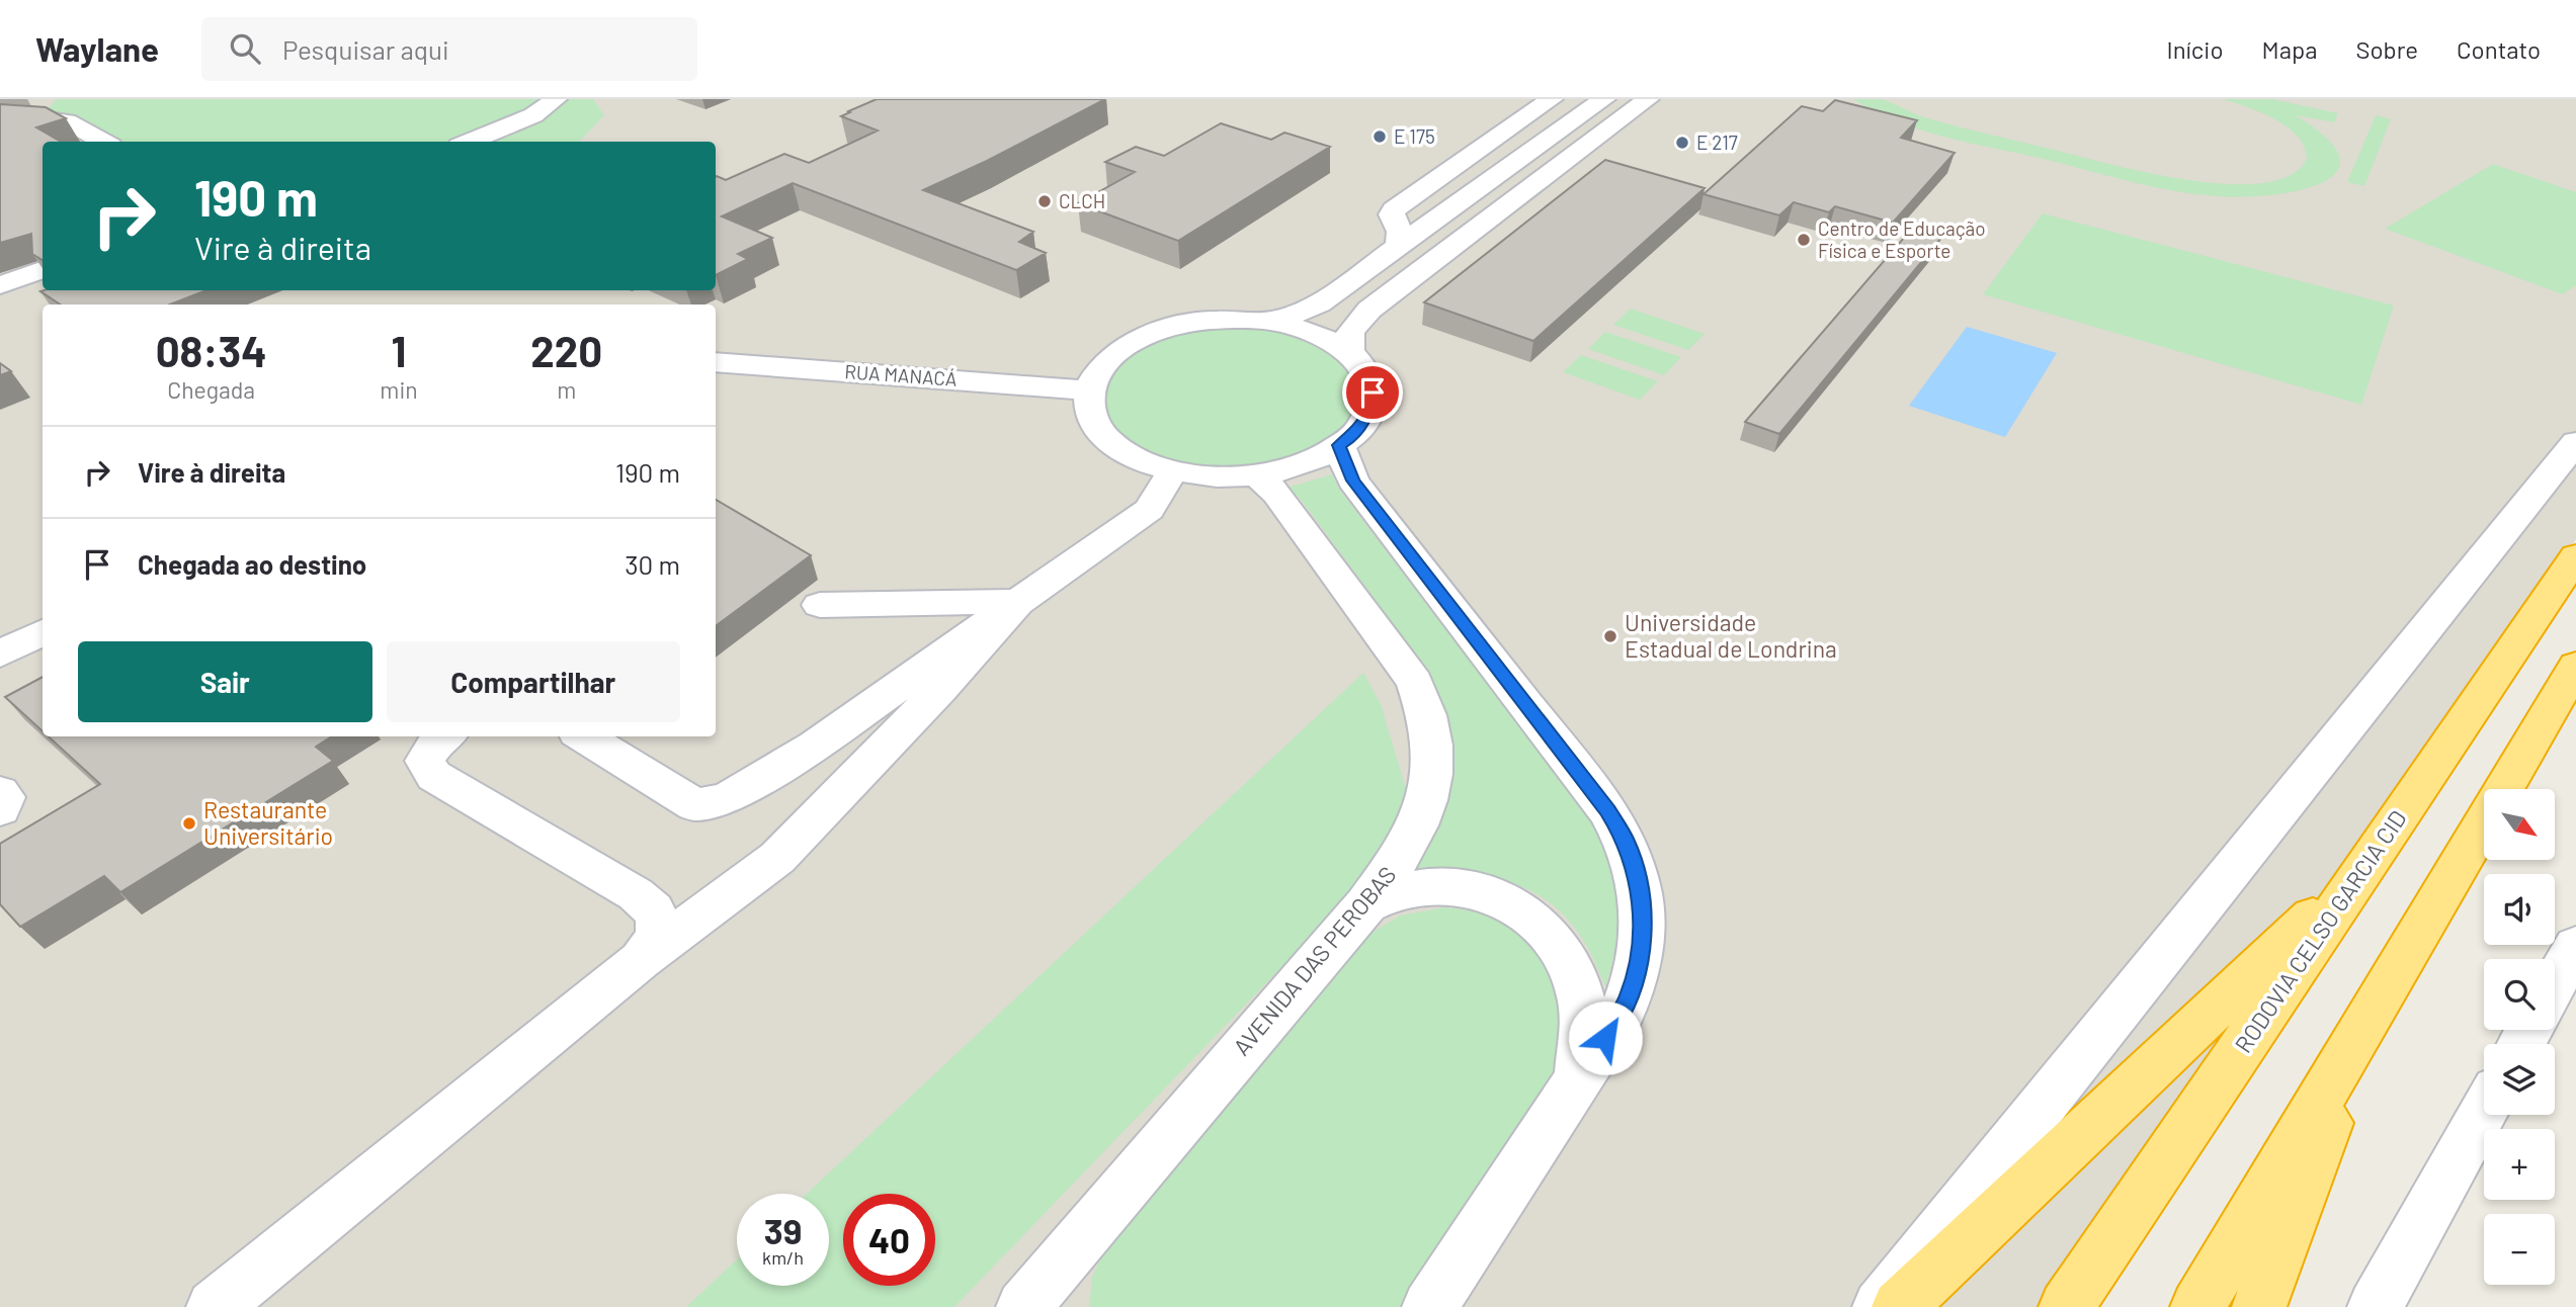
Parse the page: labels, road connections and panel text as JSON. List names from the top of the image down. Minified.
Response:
{"streets":{"highway":["RODOVIA CELSO GARCIA CID"],"street":["RUA MANACÁ","AVENIDA DAS PEROBAS"]},"crossings":[["RUA MANACÁ","AVENIDA DAS PEROBAS"]],"places":["E 175","E 217","CLCH","Centro de Educação Física e Esporte","Universidade Estadual de Londrina","Restaurante Universitário"],"north":"bottom right","page":{"header":"Waylane","search":"Pesquisar aqui","nav":["Início","Mapa","Sobre","Contato"],"turn":["190 m","Vire à direita"],"eta":["08:34","Chegada","1","min","220","m"],"list":[{"name":"Vire à direita","value":"190 m"},{"name":"Chegada ao destino","value":"30 m"}],"buttons":["Sair","Compartilhar"],"map_buttons":["+","−"],"speed":"39 km/h","limit":"40"}}
